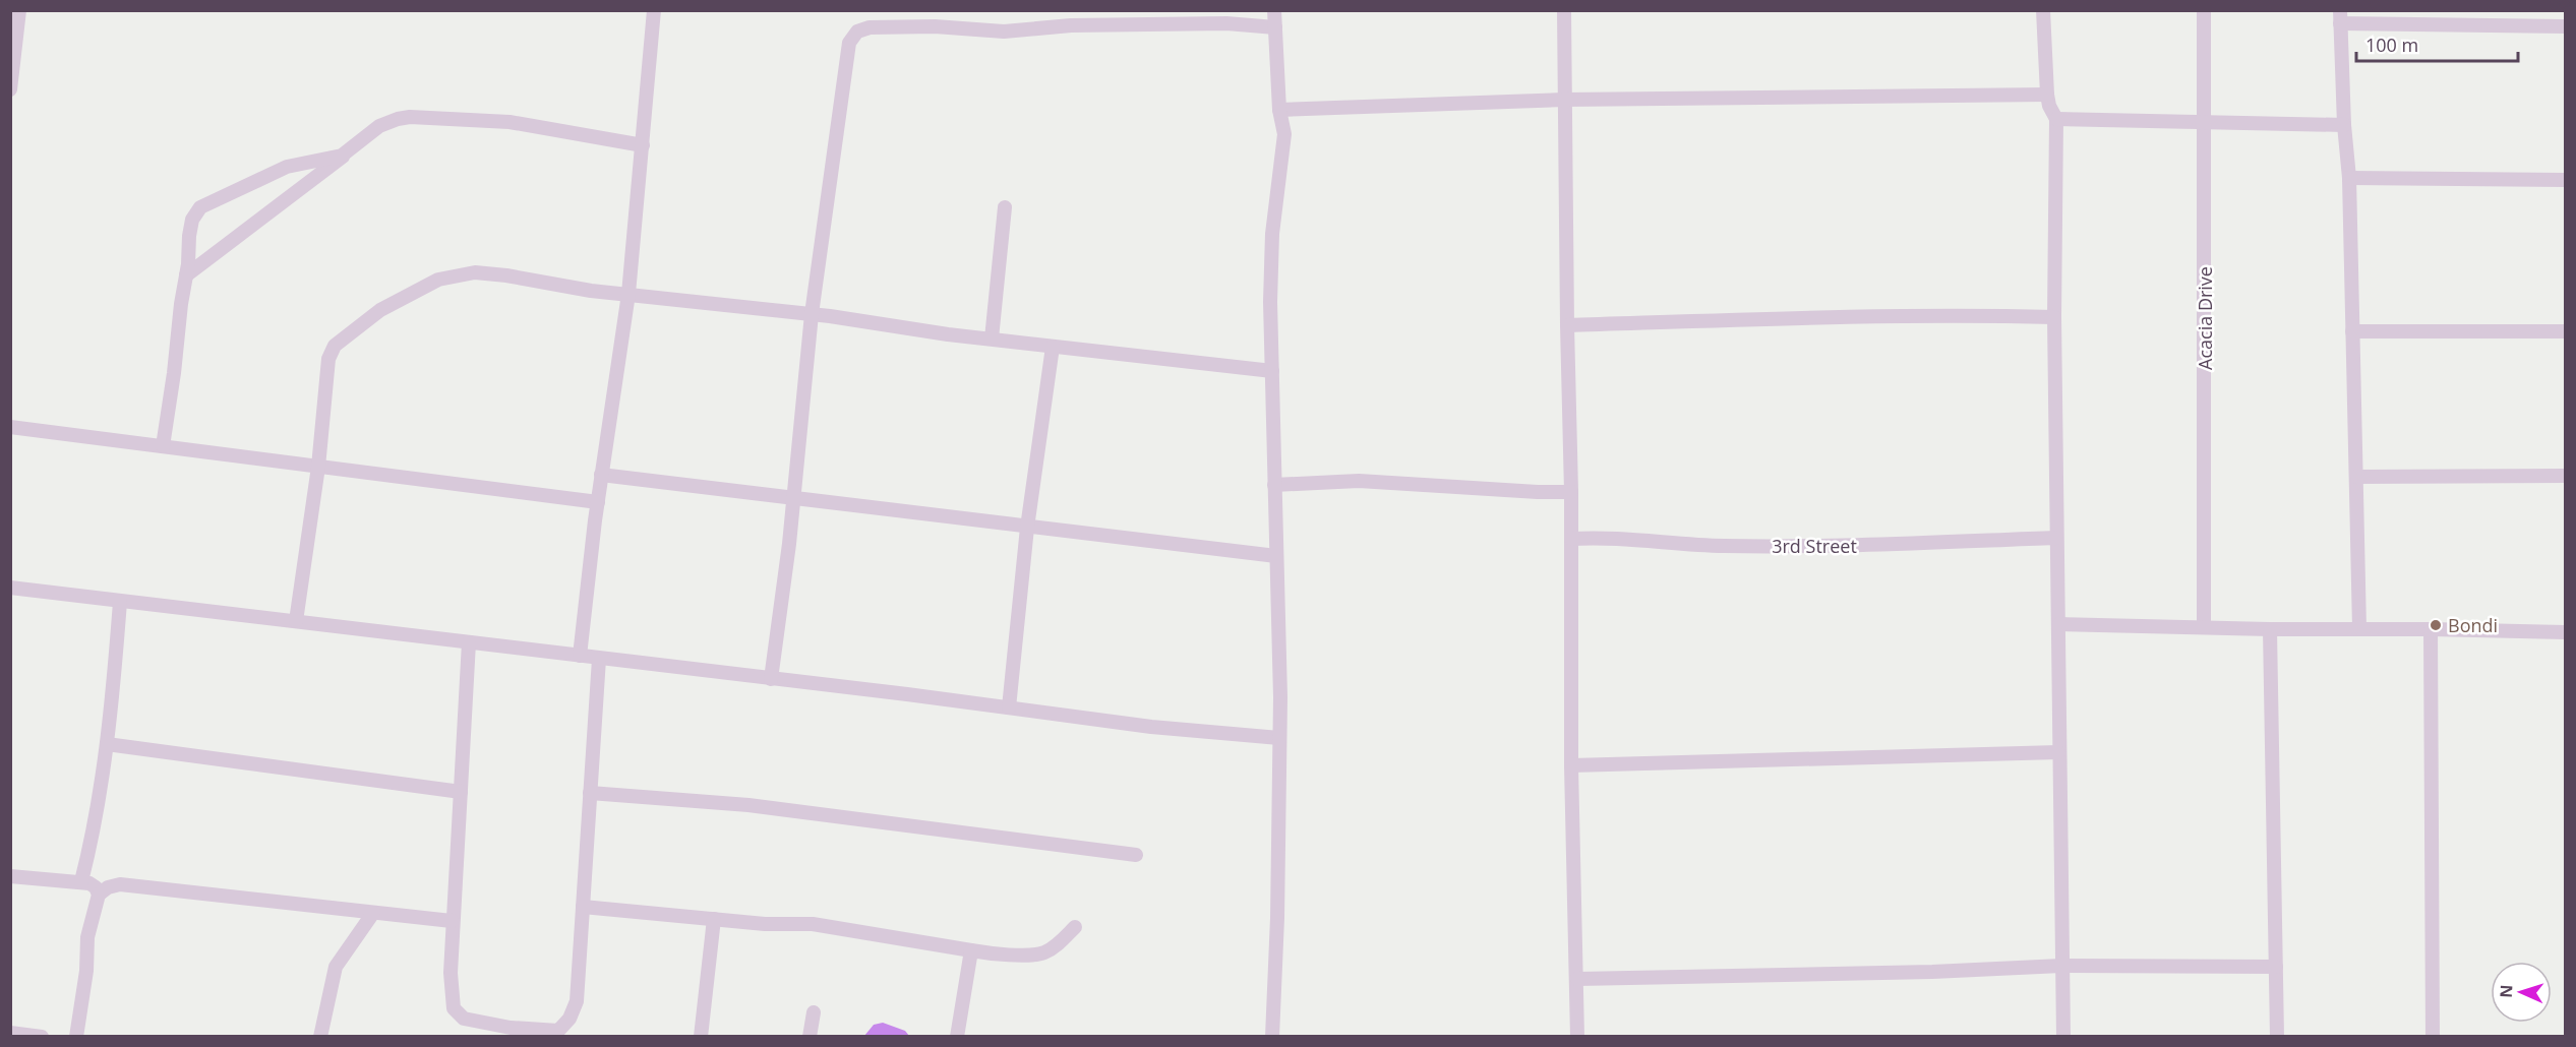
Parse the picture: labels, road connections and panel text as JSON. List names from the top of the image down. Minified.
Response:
{"streets":{"street":["Acacia Drive","3rd Street"]},"places":["Bondi"],"scale_bar":"100 m","north":"left"}
